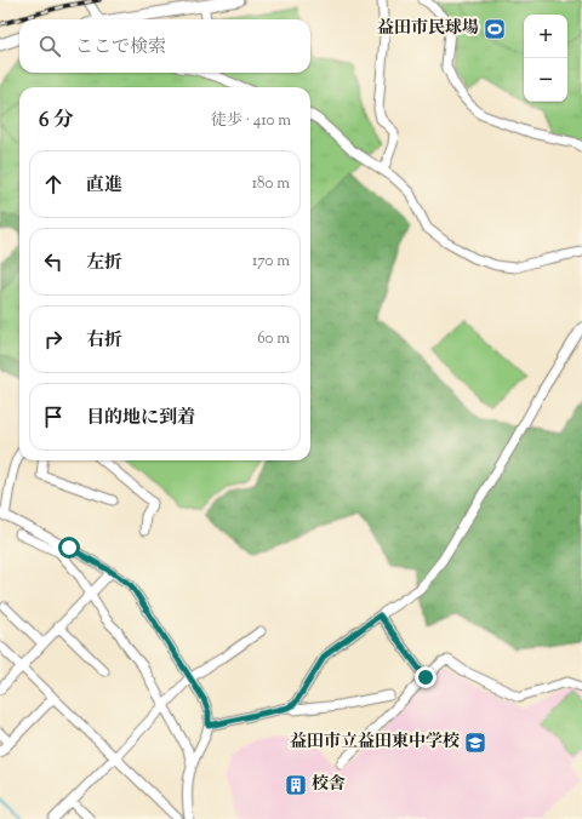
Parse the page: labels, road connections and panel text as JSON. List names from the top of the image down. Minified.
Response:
{"places":{"sports":["益田市民球場"],"school or university":["益田市立益田東中学校"],"building":["校舎"]},"page":{"map_buttons":["+","−"],"search":"ここで検索","heading":["6 分","徒歩 · 410 m"],"list":[["直進","180 m"],["左折","170 m"],["右折","60 m"],"目的地に到着"]}}
